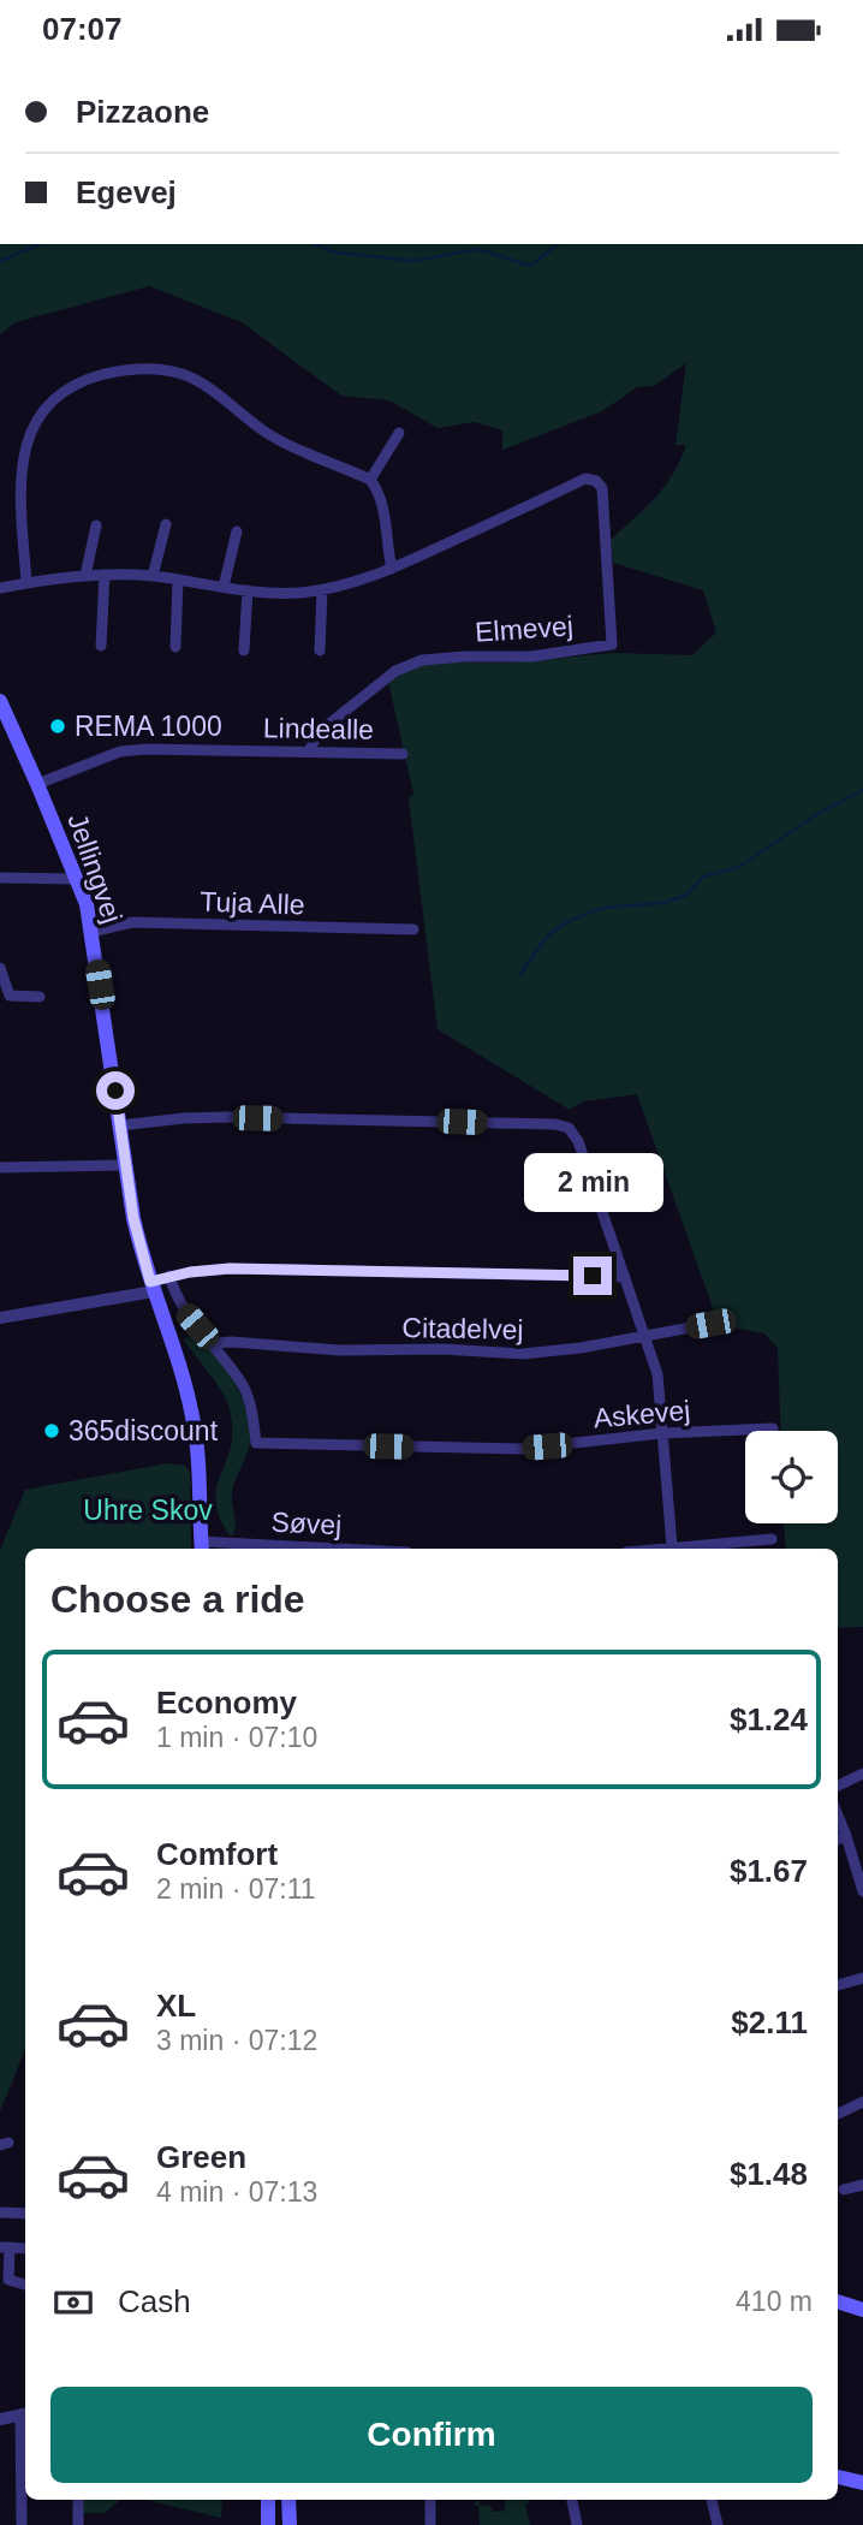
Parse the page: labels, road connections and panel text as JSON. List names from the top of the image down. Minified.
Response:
{"streets":{"main road":["Jellingvej"],"street":["Elmevej","Lindealle","Tuja Alle","Citadelvej","Askevej","Søvej"]},"crossings":[["Elmevej","Lindealle"],["Lindealle","Jellingvej"],["Jellingvej","Tuja Alle"],["Jellingvej","Søvej"],["Citadelvej","Askevej"]],"parks":["Uhre Skov"],"places":["REMA 1000","365discount"],"page":{"status":"07:07","banner":["Pizzaone","Egevej"],"bubble":"2 min","heading":"Choose a ride","list":[{"name":"Economy","note":"1 min · 07:10","value":"$1.24"},{"name":"Comfort","note":"2 min · 07:11","value":"$1.67"},{"name":"XL","note":"3 min · 07:12","value":"$2.11"},{"name":"Green","note":"4 min · 07:13","value":"$1.48"}],"pay":["Cash","410 m"],"buttons":"Confirm"}}
